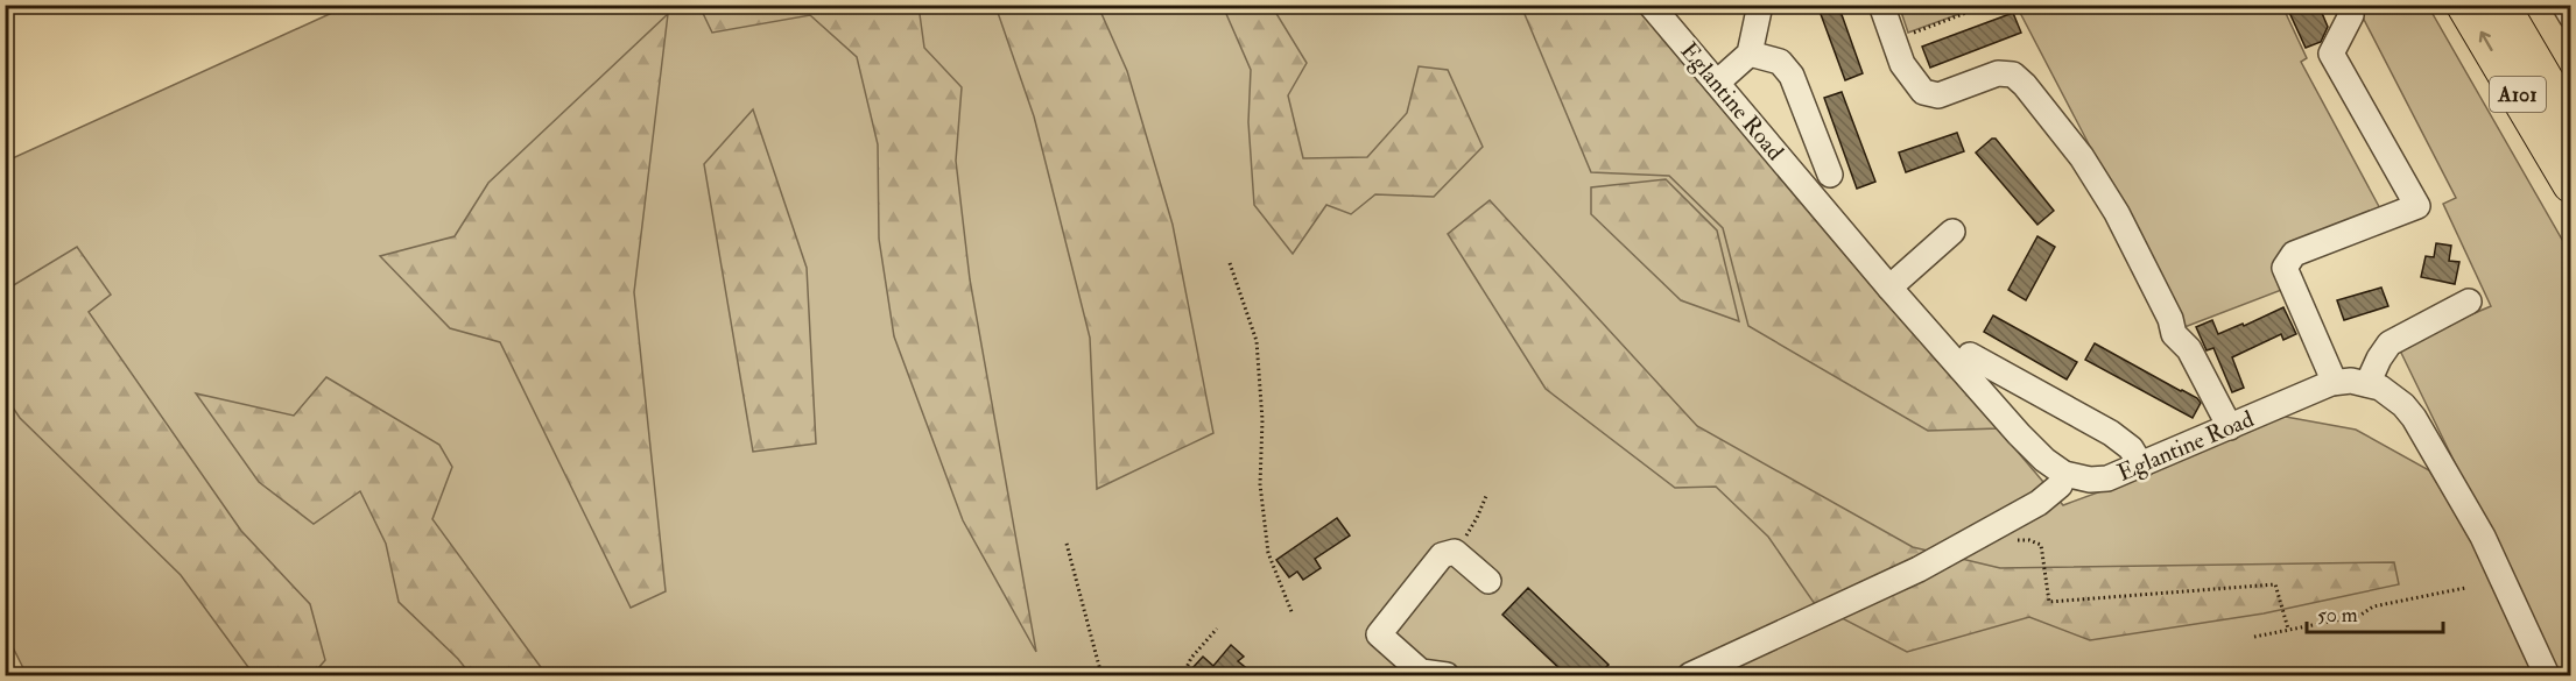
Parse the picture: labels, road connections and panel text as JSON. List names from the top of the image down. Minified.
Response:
{"streets":{"highway":["A101"],"street":["Eglantine Road"]},"scale_bar":"50 m"}
